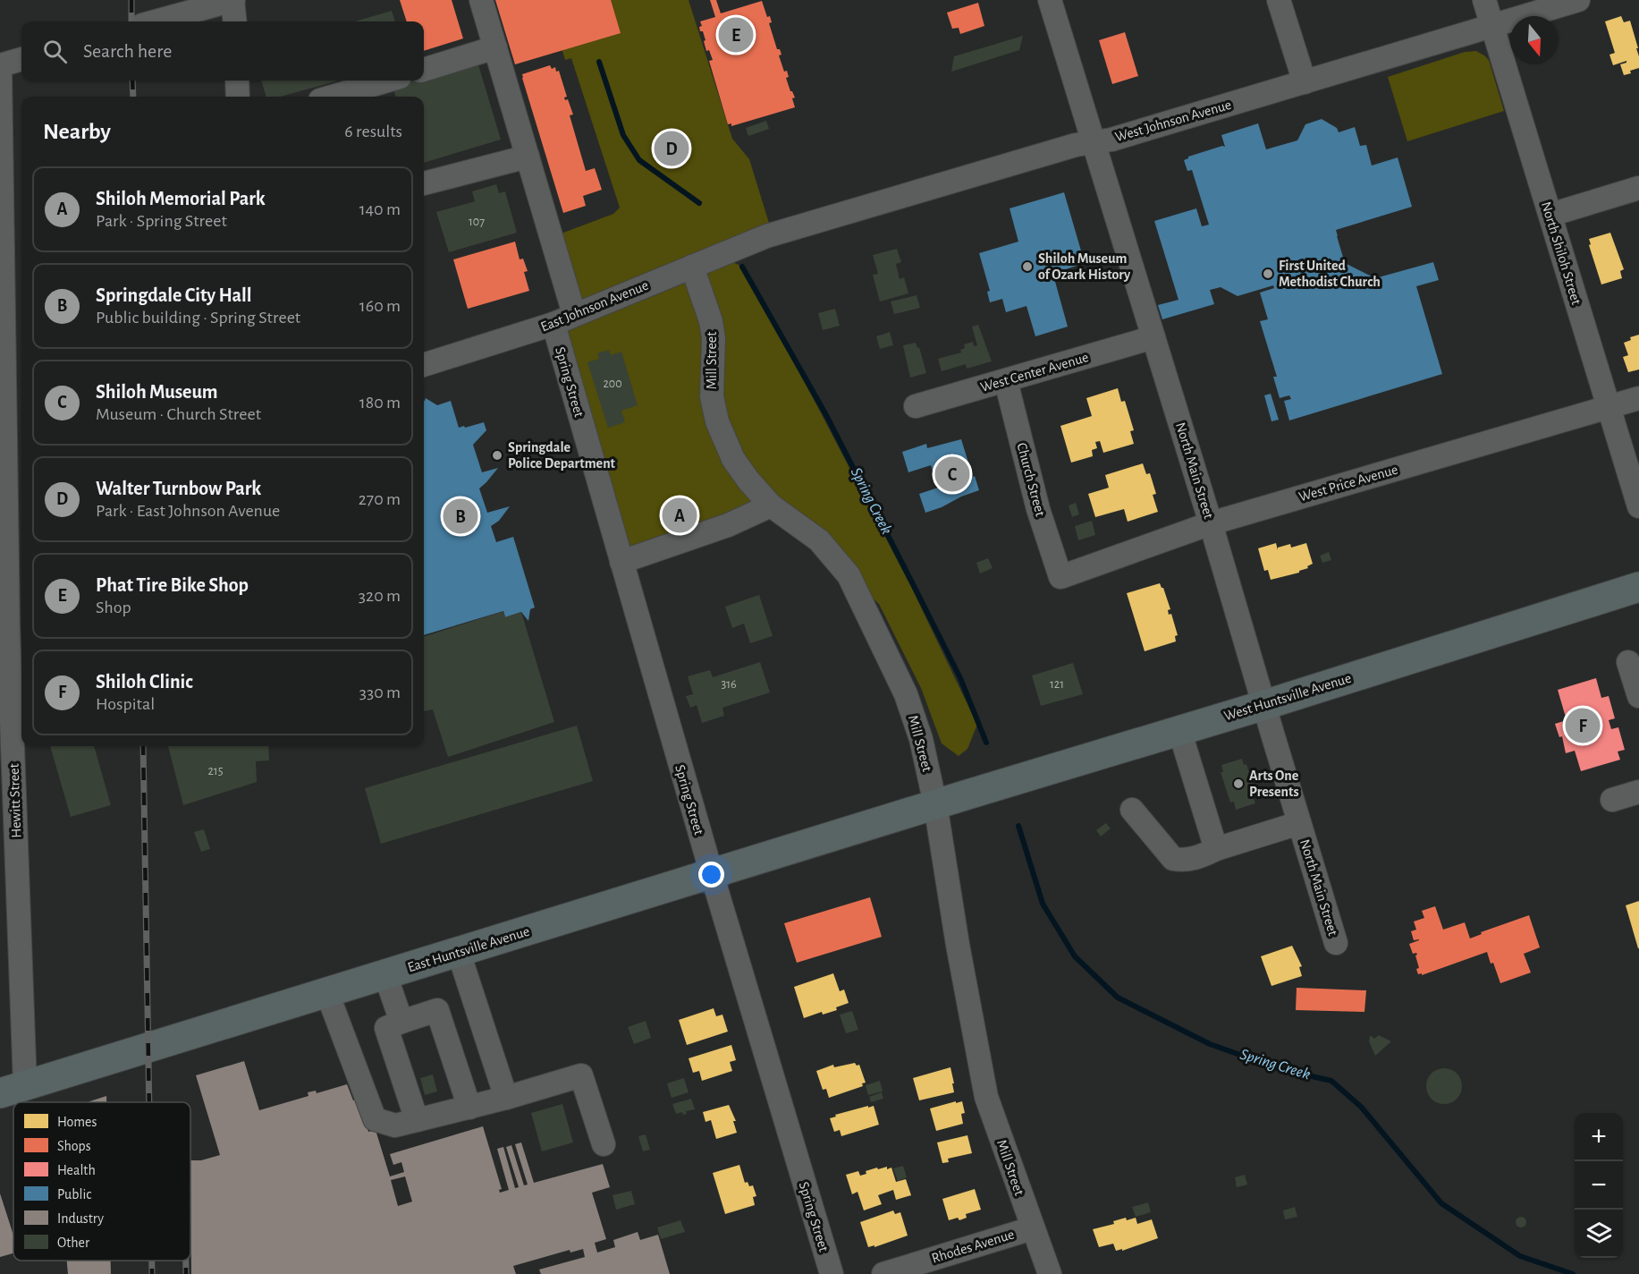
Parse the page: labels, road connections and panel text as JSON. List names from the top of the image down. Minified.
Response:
{"streets":{"main road":["West Huntsville Avenue","East Huntsville Avenue"],"street":["West Johnson Avenue","North Shiloh Street","East Johnson Avenue","Mill Street","West Center Avenue","Spring Street","North Main Street","Church Street","West Price Avenue","Hewitt Street","Rhodes Avenue"]},"crossings":[["West Johnson Avenue","North Shiloh Street"],["West Johnson Avenue","East Johnson Avenue"],["West Johnson Avenue","North Main Street"],["North Shiloh Street","West Price Avenue"],["East Johnson Avenue","Mill Street"],["East Johnson Avenue","Spring Street"],["Mill Street","West Huntsville Avenue"],["Mill Street","East Huntsville Avenue"],["Mill Street","Rhodes Avenue"],["West Center Avenue","North Main Street"],["West Center Avenue","Church Street"],["Spring Street","East Huntsville Avenue"],["North Main Street","West Price Avenue"],["North Main Street","West Huntsville Avenue"],["Church Street","West Price Avenue"],["West Huntsville Avenue","East Huntsville Avenue"],["Hewitt Street","East Huntsville Avenue"]],"water":["Spring Creek"],"places":["Shiloh Museum of Ozark History","First United Methodist Church","Springdale Police Department","Arts One Presents"],"house_numbers":["107","200","316","121","215"],"legend":["Homes","Shops","Health","Public","Industry","Other"],"north":"bottom","page":{"pins":["E","D","C","A","B","F"],"search":"Search here","heading":["Nearby","6 results"],"list":[{"mark":"A","name":"Shiloh Memorial Park","note":"Park · Spring Street","value":"140 m"},{"mark":"B","name":"Springdale City Hall","note":"Public building · Spring Street","value":"160 m"},{"mark":"C","name":"Shiloh Museum","note":"Museum · Church Street","value":"180 m"},{"mark":"D","name":"Walter Turnbow Park","note":"Park · East Johnson Avenue","value":"270 m"},{"mark":"E","name":"Phat Tire Bike Shop","note":"Shop","value":"320 m"},{"mark":"F","name":"Shiloh Clinic","note":"Hospital","value":"330 m"}],"map_buttons":["+","−"]}}
